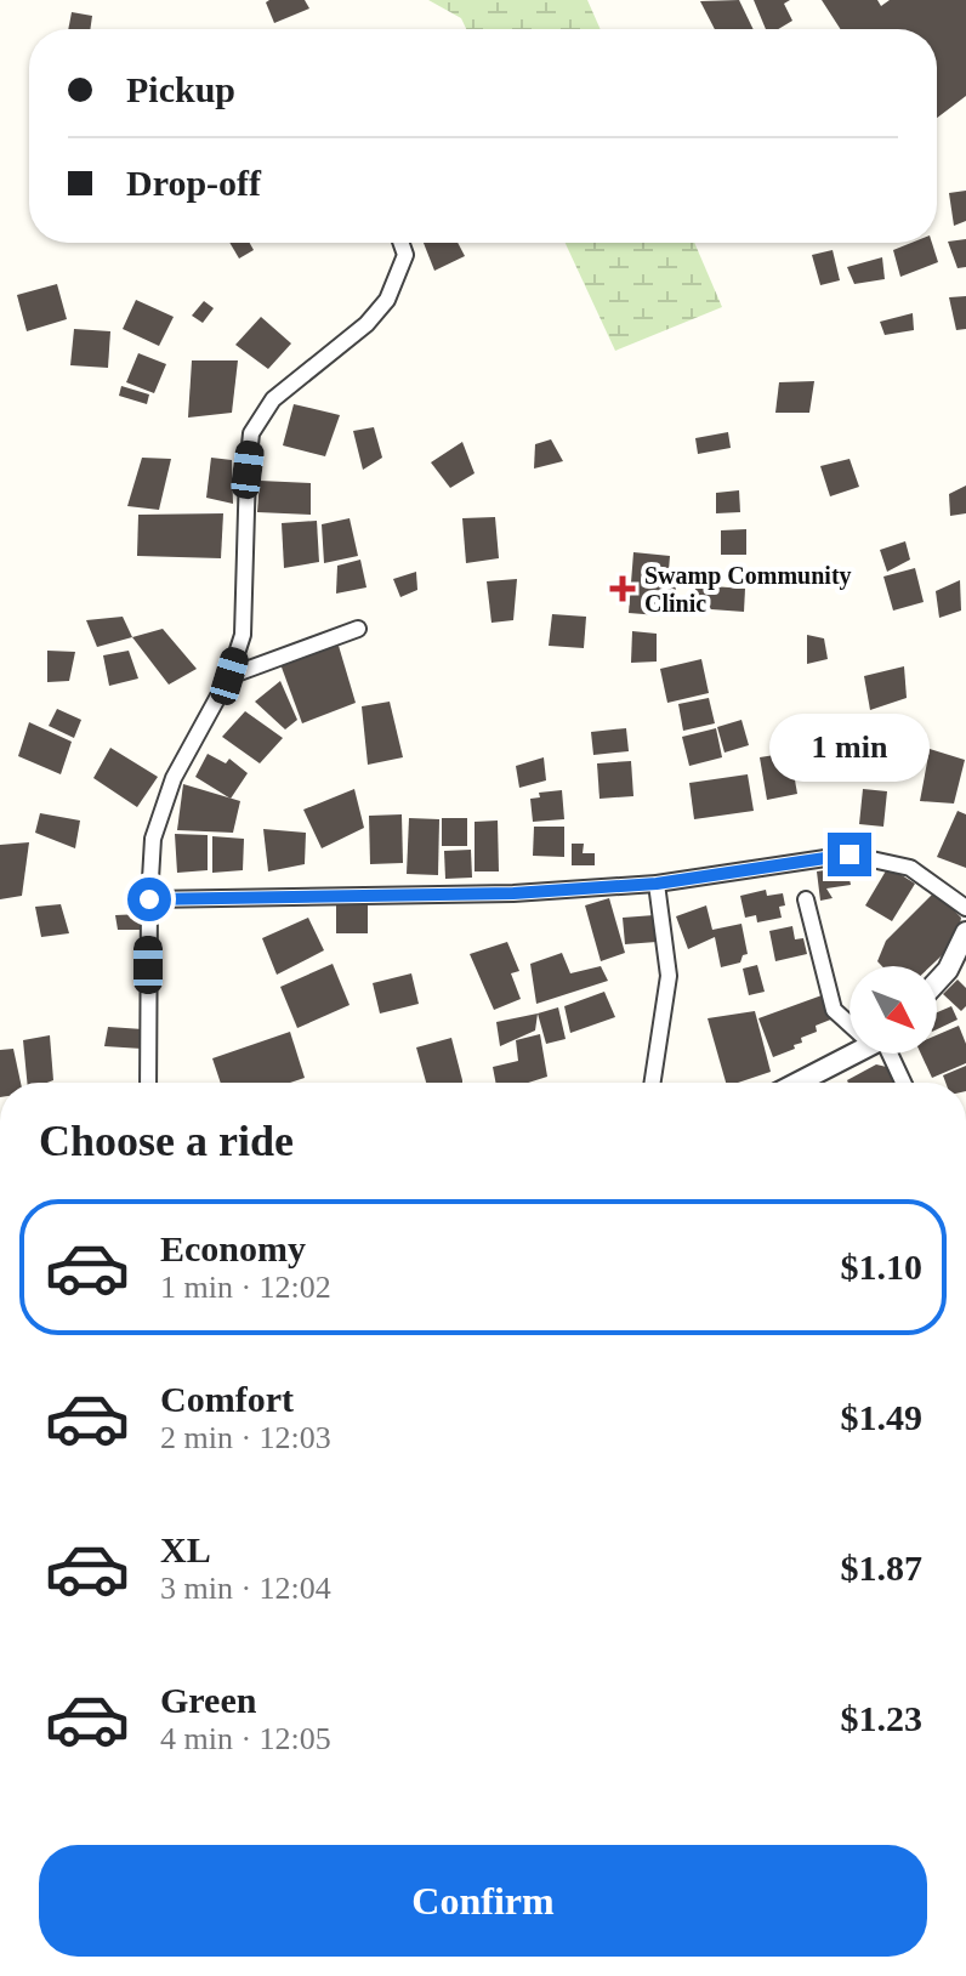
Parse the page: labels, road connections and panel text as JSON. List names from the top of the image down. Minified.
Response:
{"places":{"health":["Swamp Community Clinic"]},"north":"bottom right","page":{"banner":["Pickup","Drop-off"],"bubble":"1 min","heading":"Choose a ride","list":[{"name":"Economy","note":"1 min · 12:02","value":"$1.10"},{"name":"Comfort","note":"2 min · 12:03","value":"$1.49"},{"name":"XL","note":"3 min · 12:04","value":"$1.87"},{"name":"Green","note":"4 min · 12:05","value":"$1.23"}],"buttons":"Confirm"}}
